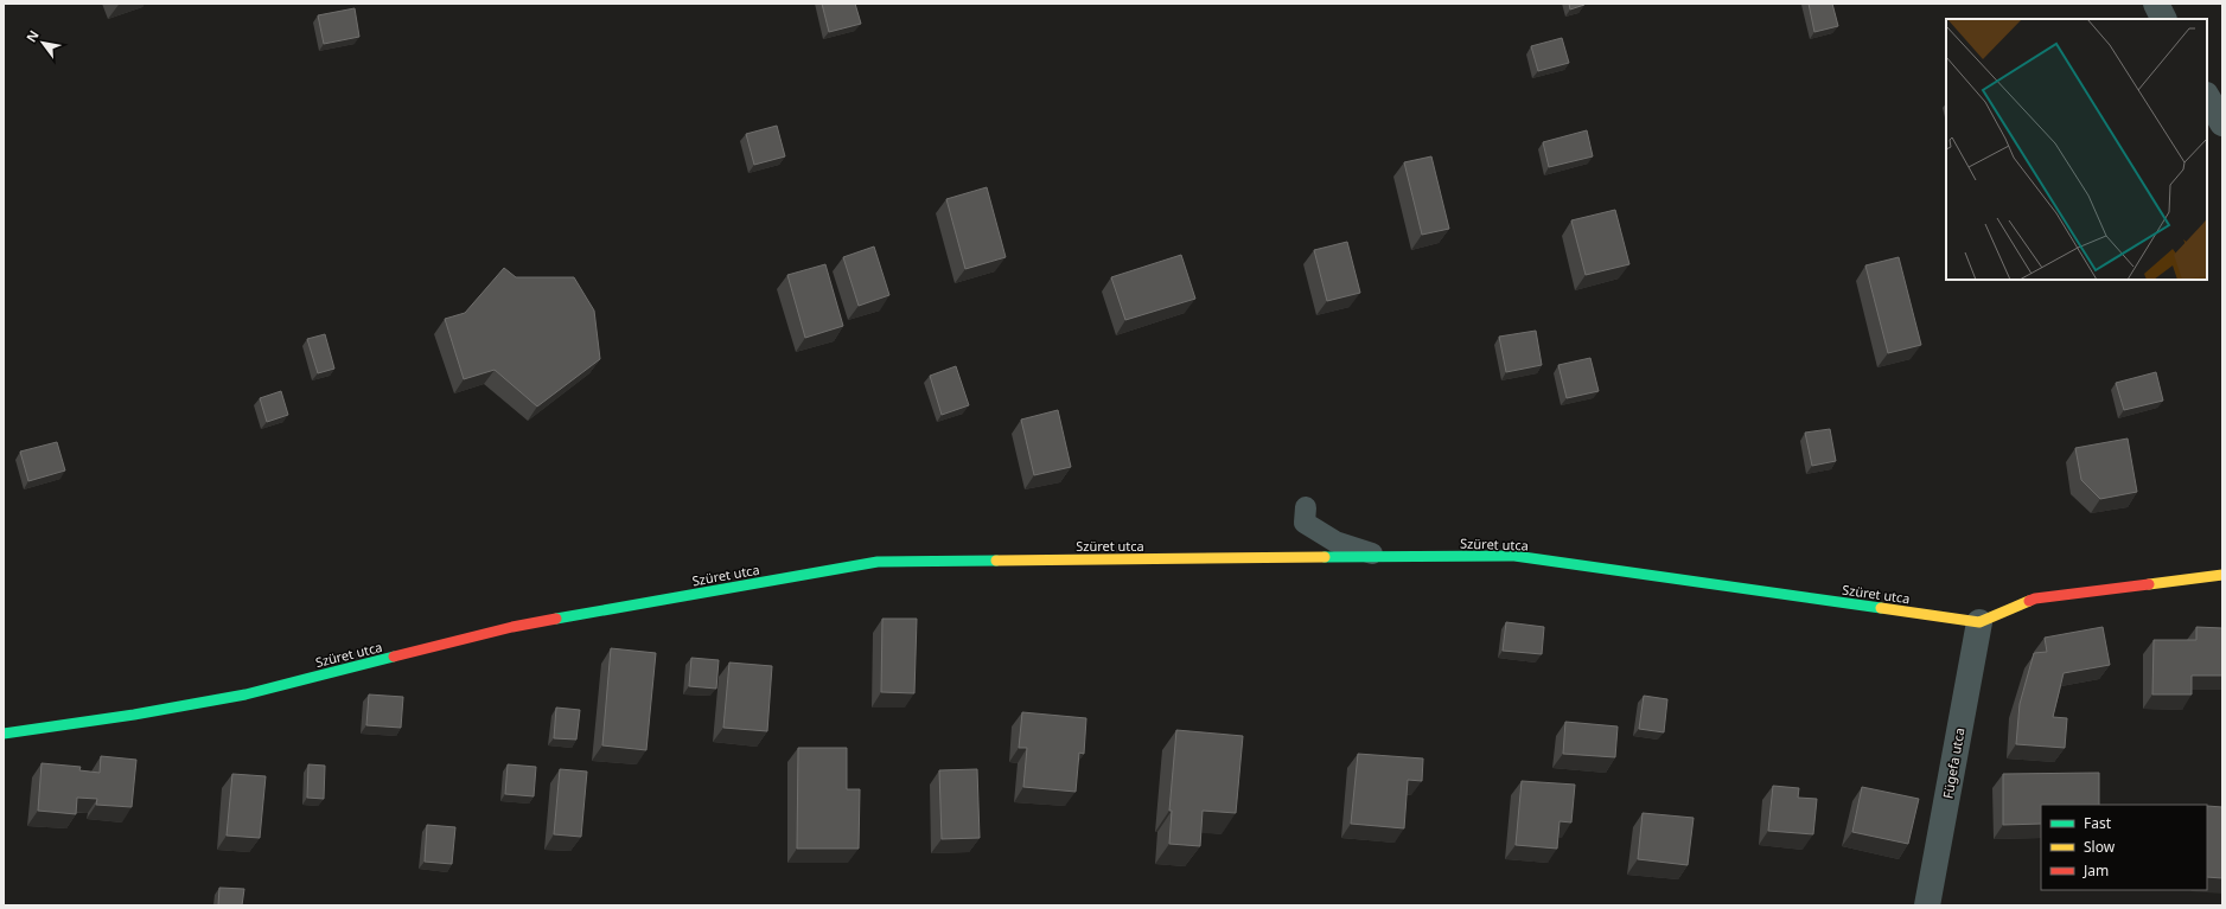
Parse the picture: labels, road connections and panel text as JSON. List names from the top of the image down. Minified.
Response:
{"streets":{"street":["Szüret utca","Fügefa utca"]},"crossings":[["Szüret utca","Fügefa utca"]],"legend":["Fast","Slow","Jam"],"north":"top left"}
